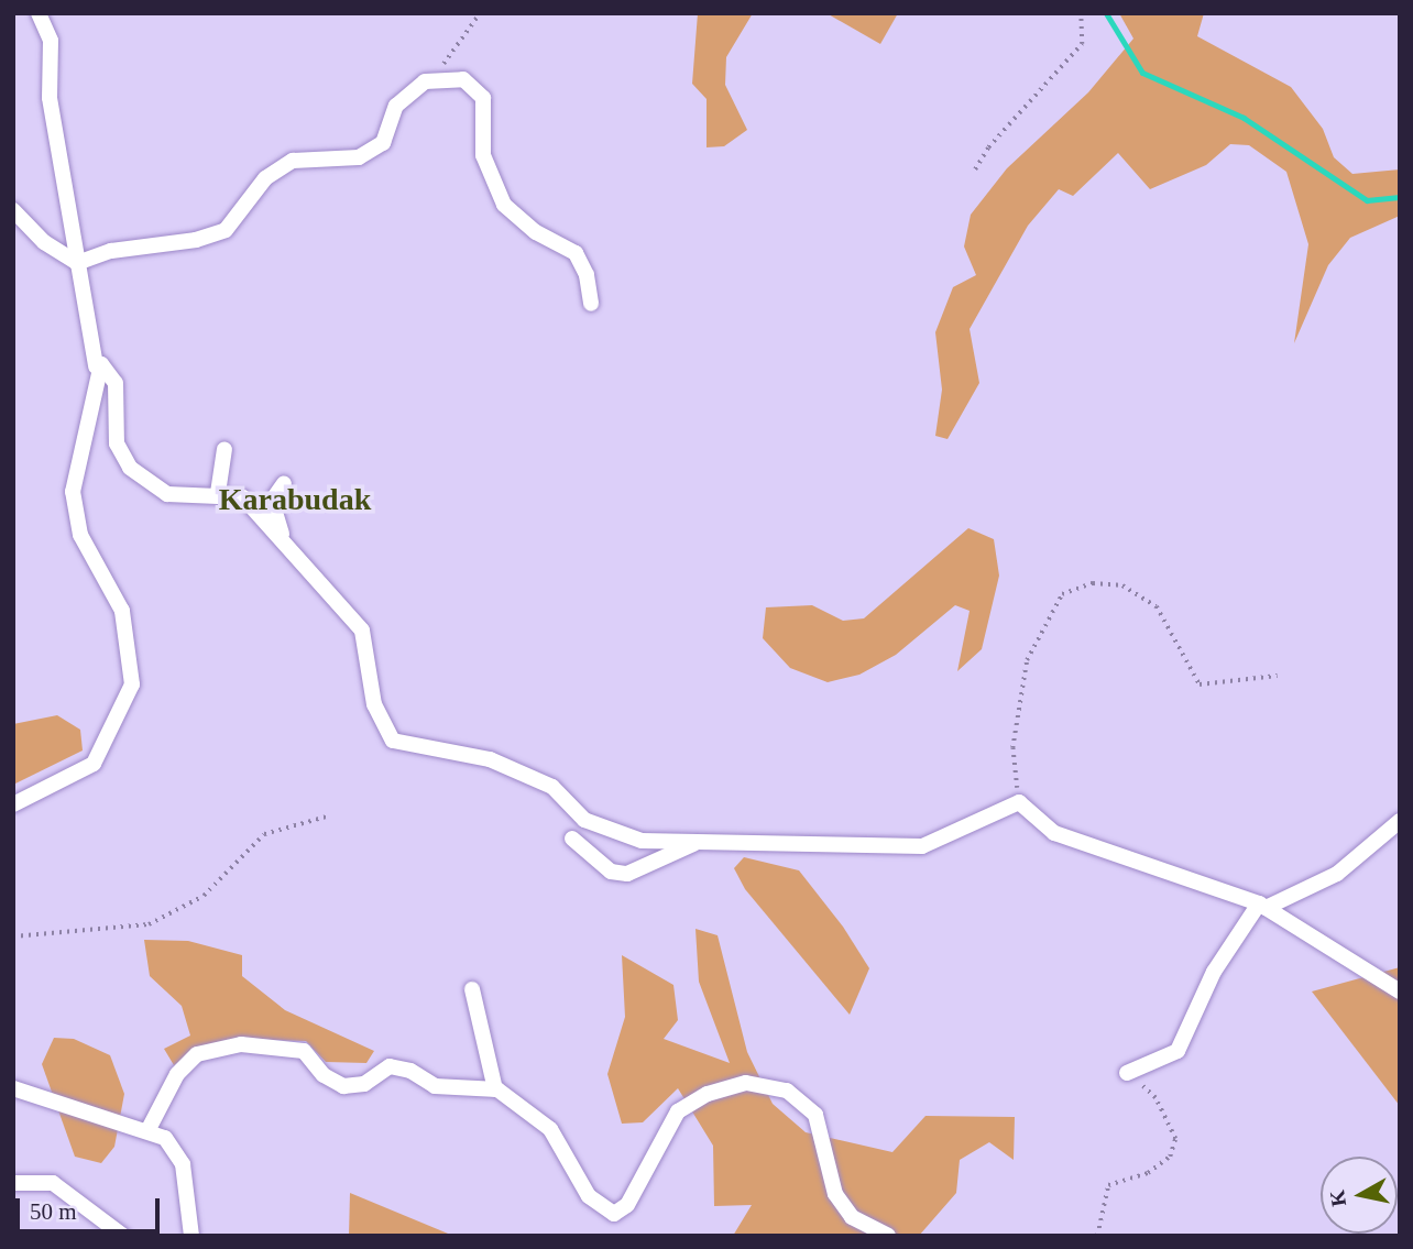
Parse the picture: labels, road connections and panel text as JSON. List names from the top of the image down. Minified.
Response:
{"districts":["Karabudak"],"scale_bar":"50 m","north":"left"}
